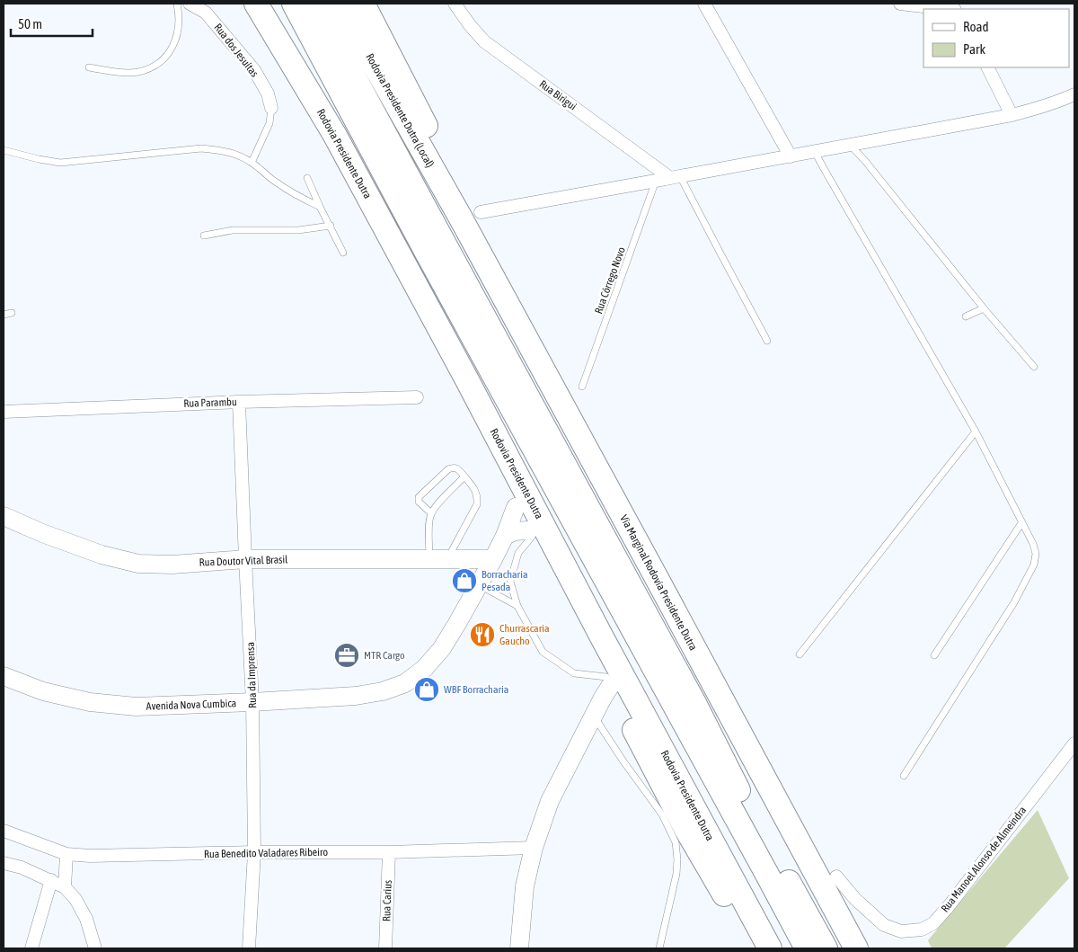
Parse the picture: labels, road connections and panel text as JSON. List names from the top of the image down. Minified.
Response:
{"streets":{"highway":["Rodovia Presidente Dutra (Local)","Rodovia Presidente Dutra","Via Marginal Rodovia Presidente Dutra"],"street":["Rua dos Jesuítas","Rua Birigui","Rua Parambu","Rua Doutor Vital Brasil","Rua da Imprensa","Avenida Nova Cumbica","Rua Benedito Valadares Ribeiro","Rua Manoel Alonso de Almeindra","Rua Carius"],"lane":["Rua Córrego Novo"]},"crossings":[["Rodovia Presidente Dutra (Local)","Via Marginal Rodovia Presidente Dutra"],["Rua Parambu","Rua da Imprensa"],["Rua Doutor Vital Brasil","Rua da Imprensa"],["Rua Doutor Vital Brasil","Avenida Nova Cumbica"],["Rua da Imprensa","Avenida Nova Cumbica"],["Rua da Imprensa","Rua Benedito Valadares Ribeiro"],["Rua Benedito Valadares Ribeiro","Rua Carius"]],"places":{"shop":["Borracharia Pesada","WBF Borracharia"],"restaurant":["Churrascaria Gaucho"],"office":["MTR Cargo"]},"legend":["Road","Park"],"scale_bar":"50 m"}
